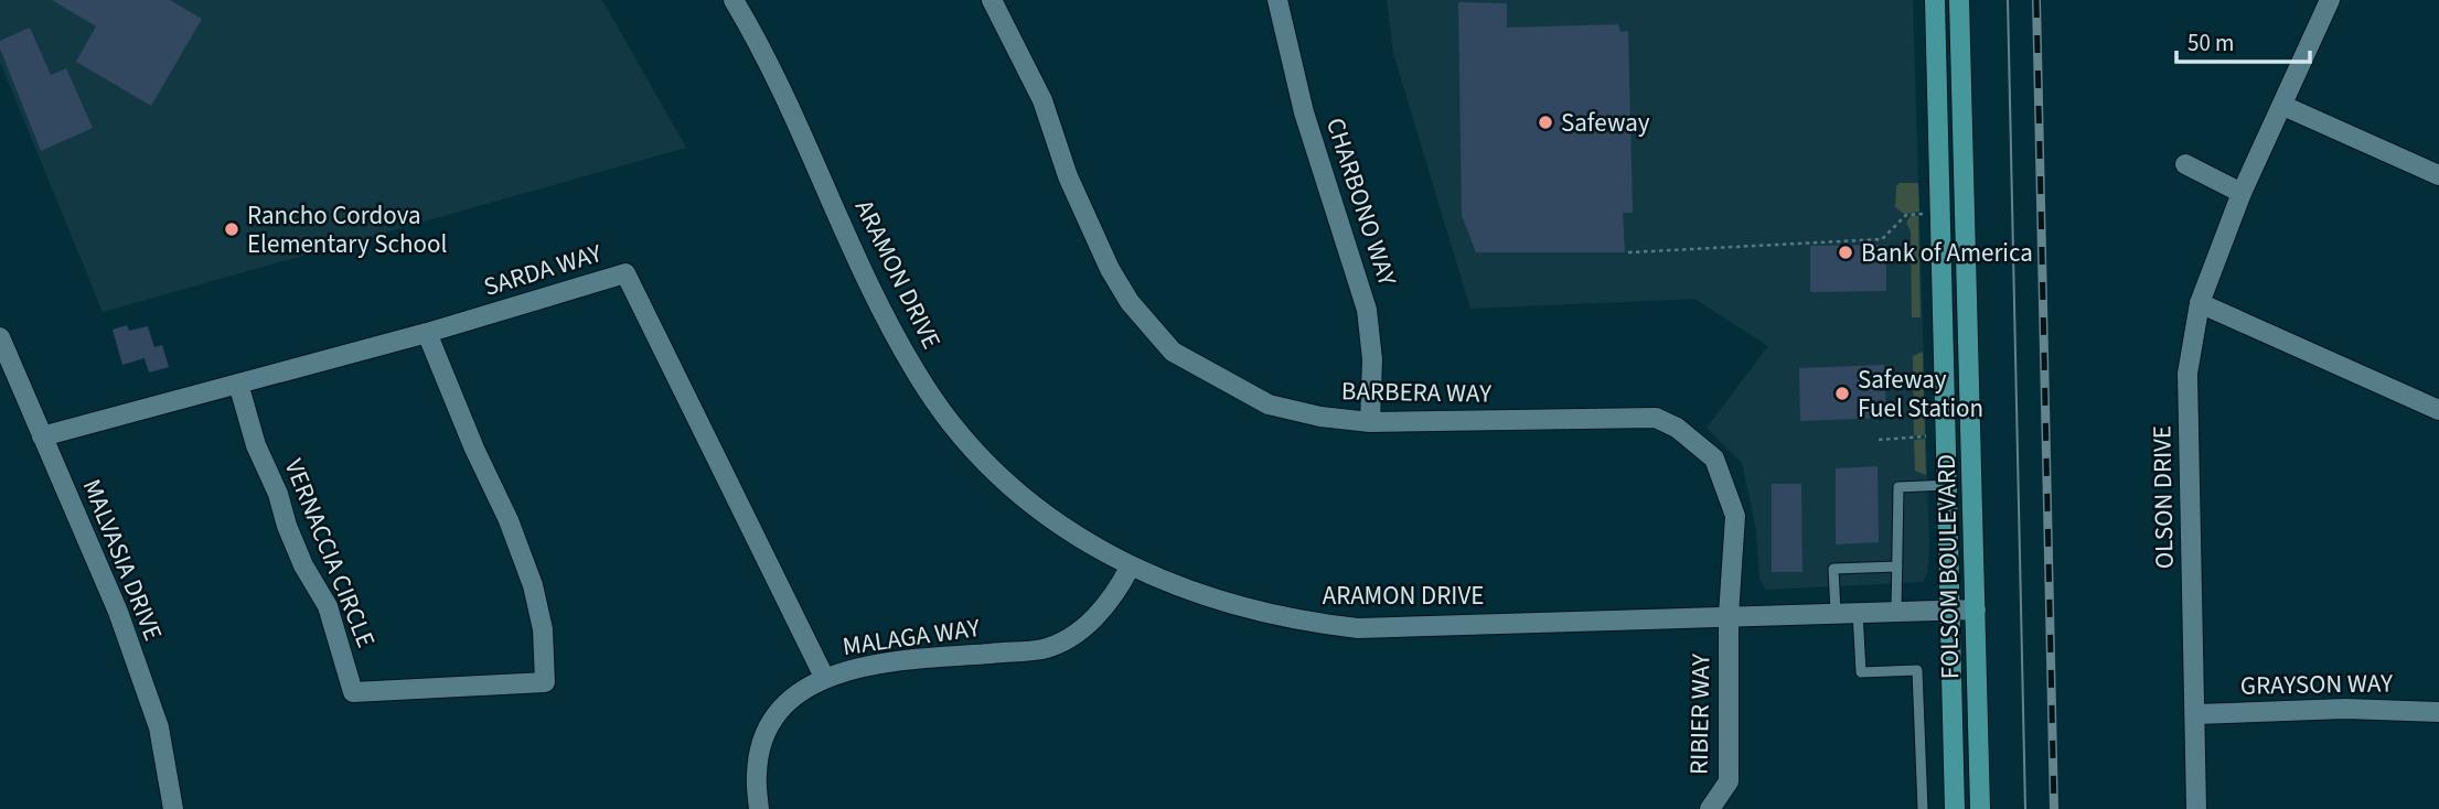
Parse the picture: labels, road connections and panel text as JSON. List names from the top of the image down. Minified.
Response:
{"streets":{"main road":["FOLSOM BOULEVARD"],"street":["CHARBONO WAY","SARDA WAY","ARAMON DRIVE","BARBERA WAY","OLSON DRIVE","VERNACCIA CIRCLE","MALVASIA DRIVE","MALAGA WAY","GRAYSON WAY","RIBIER WAY"]},"crossings":[["CHARBONO WAY","BARBERA WAY"],["SARDA WAY","VERNACCIA CIRCLE"],["SARDA WAY","MALVASIA DRIVE"],["SARDA WAY","MALAGA WAY"],["ARAMON DRIVE","BARBERA WAY"],["ARAMON DRIVE","FOLSOM BOULEVARD"],["ARAMON DRIVE","MALAGA WAY"],["ARAMON DRIVE","RIBIER WAY"],["BARBERA WAY","RIBIER WAY"],["OLSON DRIVE","GRAYSON WAY"]],"places":["Safeway","Rancho Cordova Elementary School","Bank of America","Safeway Fuel Station"],"scale_bar":"50 m"}
